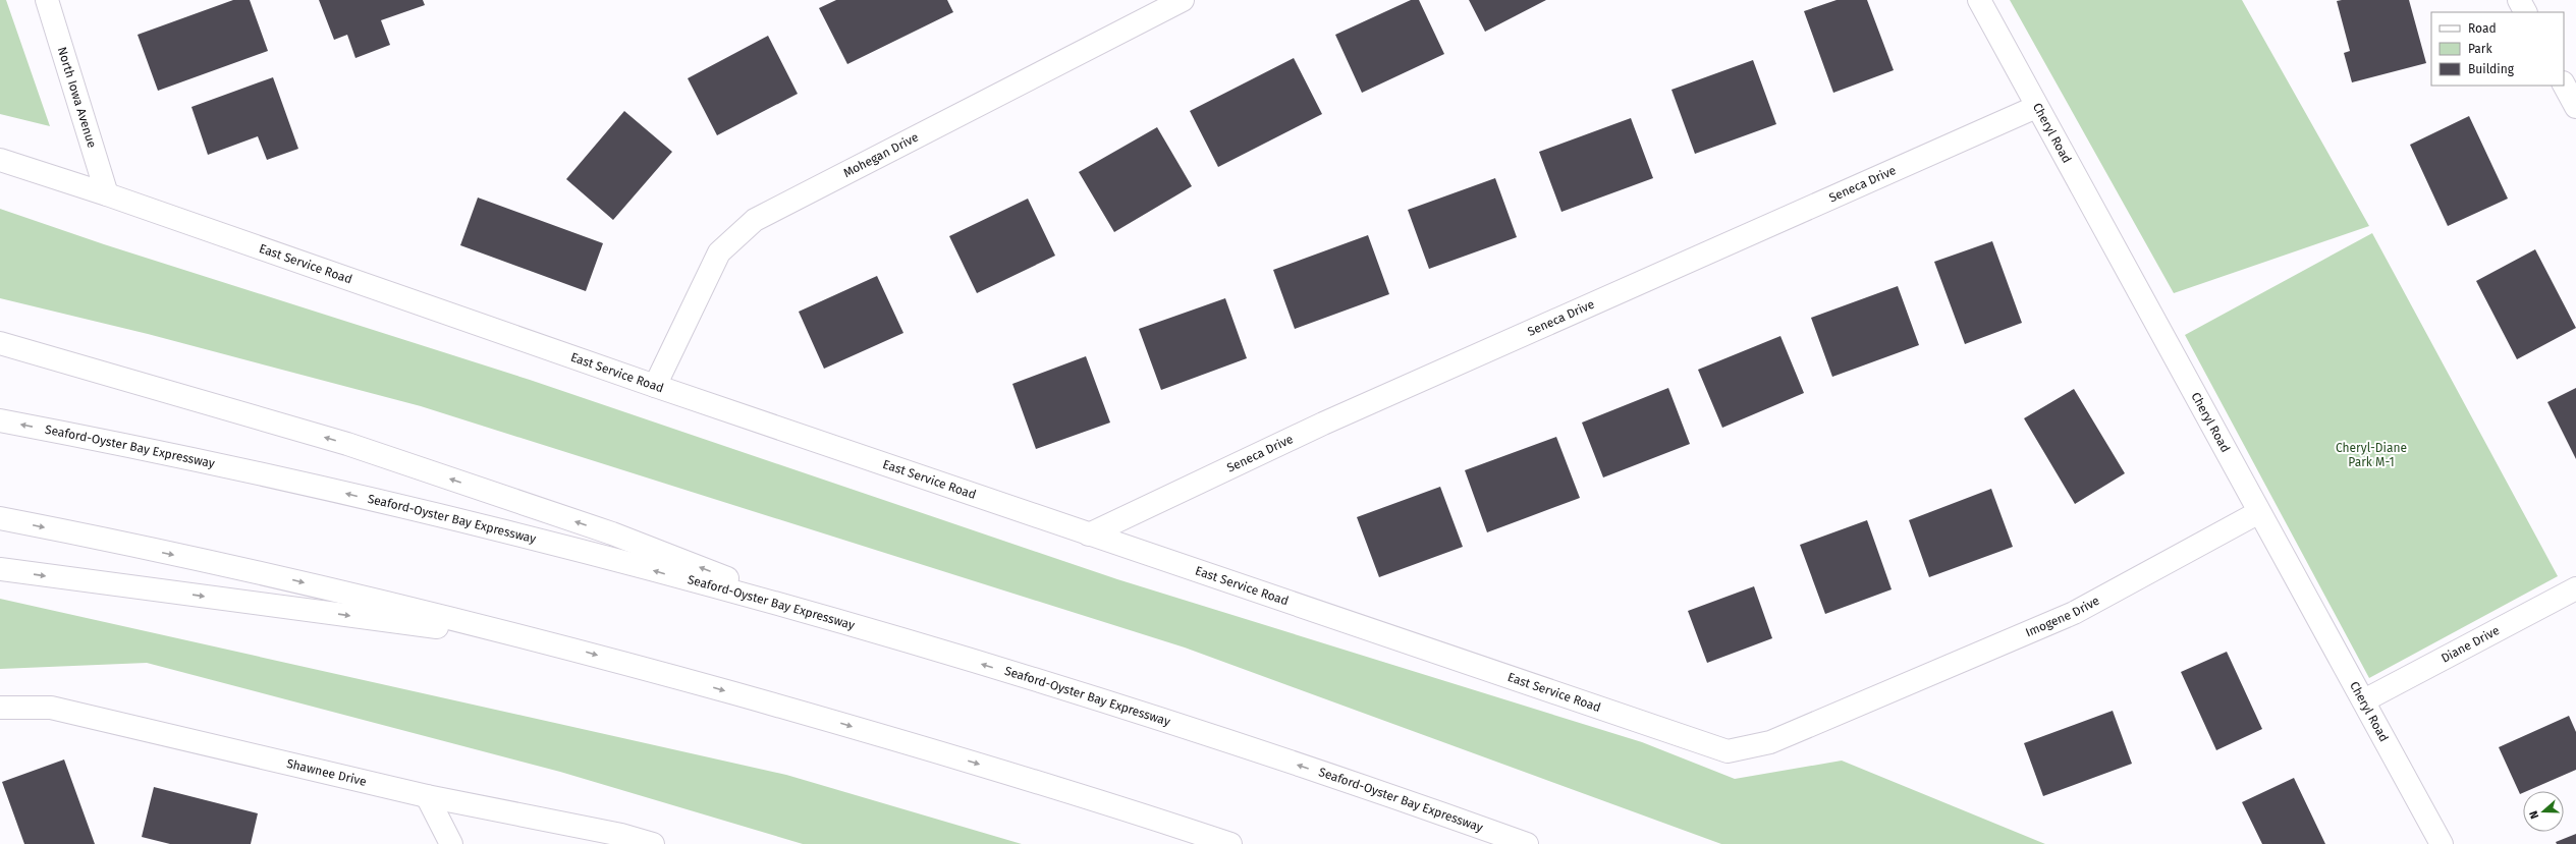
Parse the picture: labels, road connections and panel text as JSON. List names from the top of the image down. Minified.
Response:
{"streets":{"main road":["North Iowa Avenue","Cheryl Road","Mohegan Drive","Seneca Drive","East Service Road","Seaford-Oyster Bay Expressway","Imogene Drive","Diane Drive","Shawnee Drive"]},"crossings":[["North Iowa Avenue","East Service Road"],["Cheryl Road","Seneca Drive"],["Cheryl Road","Imogene Drive"],["Cheryl Road","Diane Drive"],["Mohegan Drive","East Service Road"],["Seneca Drive","East Service Road"],["East Service Road","Imogene Drive"]],"parks":["Cheryl-Diane Park M-1"],"legend":["Road","Park","Building"],"north":"left"}
